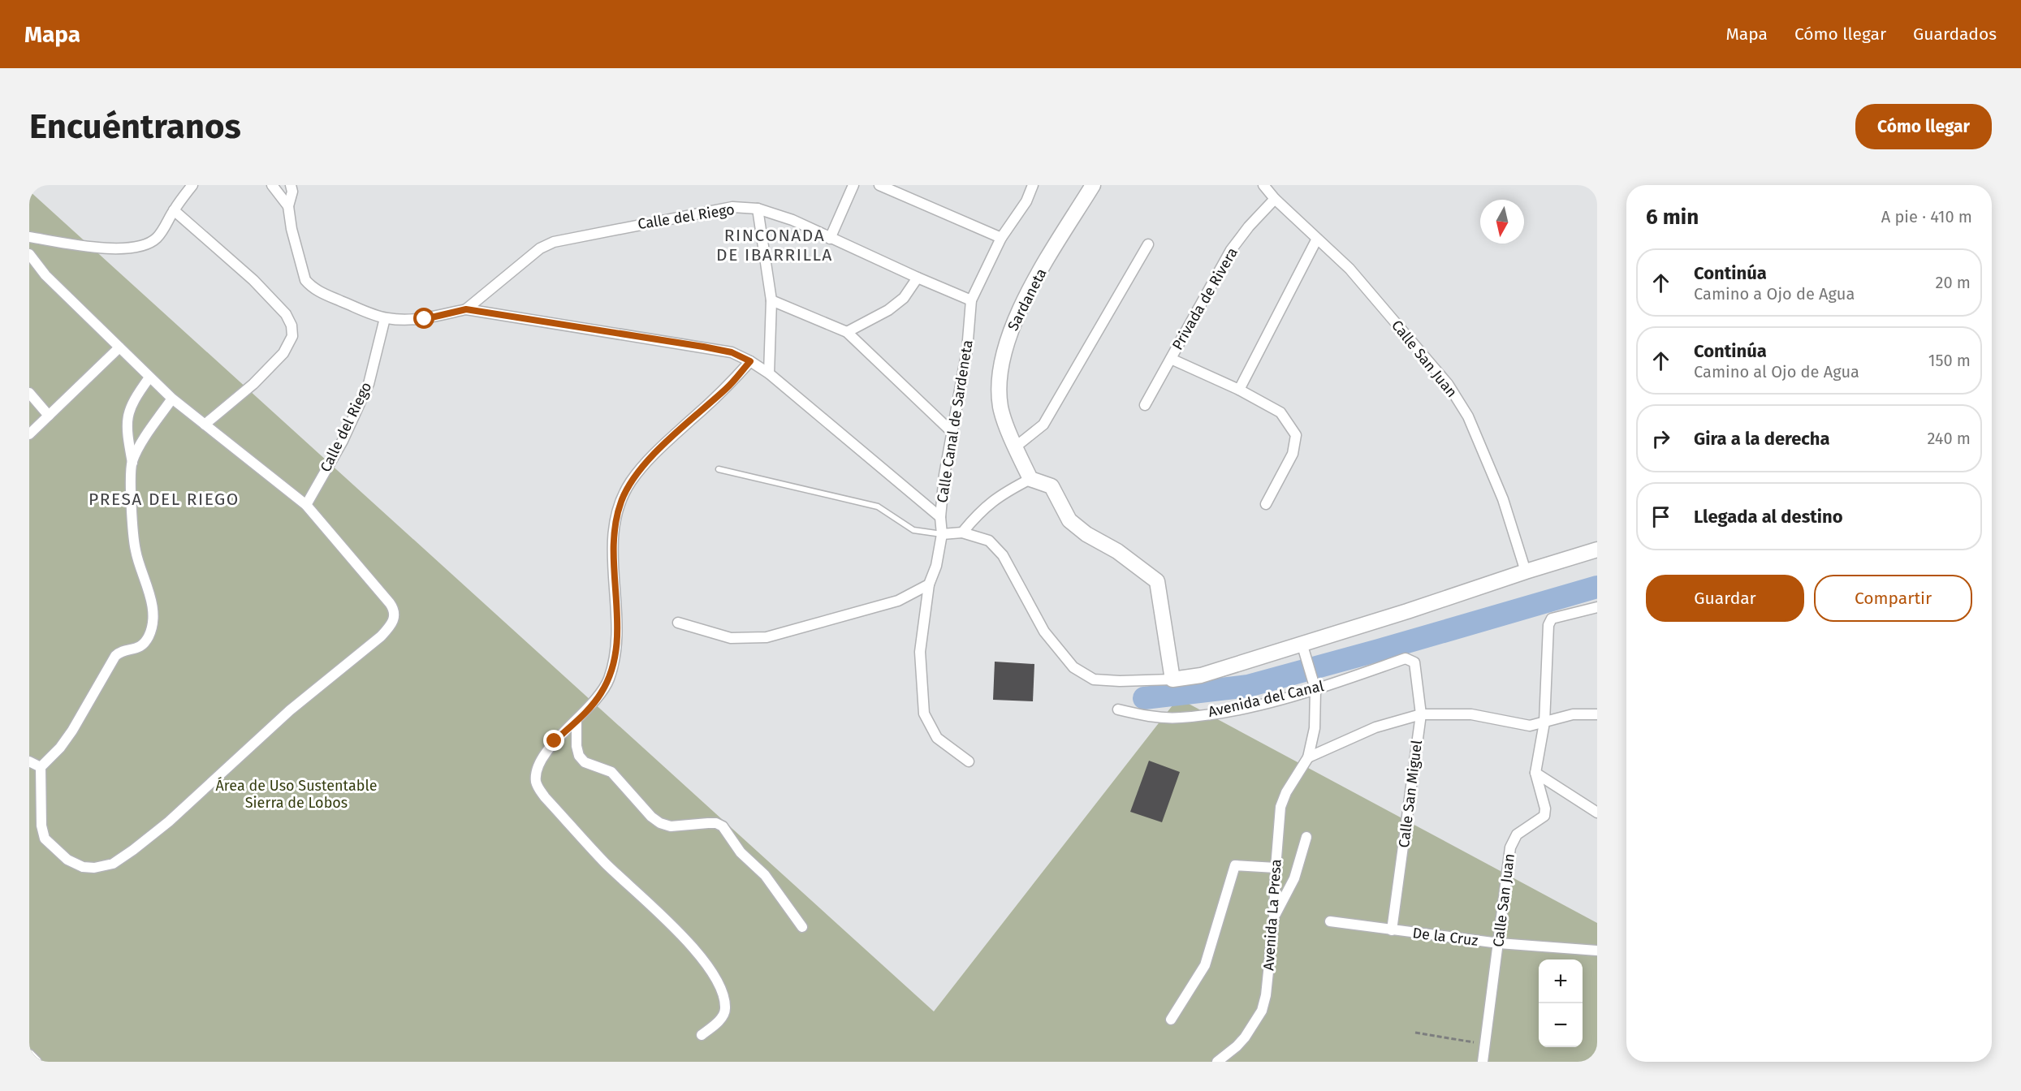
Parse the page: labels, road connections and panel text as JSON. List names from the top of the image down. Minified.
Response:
{"streets":{"street":["Calle del Riego","Privada de Rivera","Sardaneta","Calle San Juan","Calle Canal de Sardeneta","Avenida del Canal","Calle San Miguel","Avenida La Presa","De la Cruz"]},"crossings":[["Calle del Riego","Calle Canal de Sardeneta"],["Privada de Rivera","Calle San Juan"],["Calle San Juan","De la Cruz"],["Avenida del Canal","Calle San Miguel"],["Avenida del Canal","Avenida La Presa"],["Calle San Miguel","De la Cruz"]],"districts":["RINCONADA DE IBARRILLA","PRESA DEL RIEGO"],"parks":["Área de Uso Sustentable Sierra de Lobos"],"north":"bottom","page":{"header":"Mapa","nav":["Mapa","Cómo llegar","Guardados"],"buttons":["Cómo llegar",["Guardar","Compartir"]],"title":"Encuéntranos","heading":["6 min","A pie · 410 m"],"list":[["Continúa","Camino a Ojo de Agua","20 m"],["Continúa","Camino al Ojo de Agua","150 m"],["Gira a la derecha","240 m"],"Llegada al destino"],"map_buttons":["+","−"]}}
